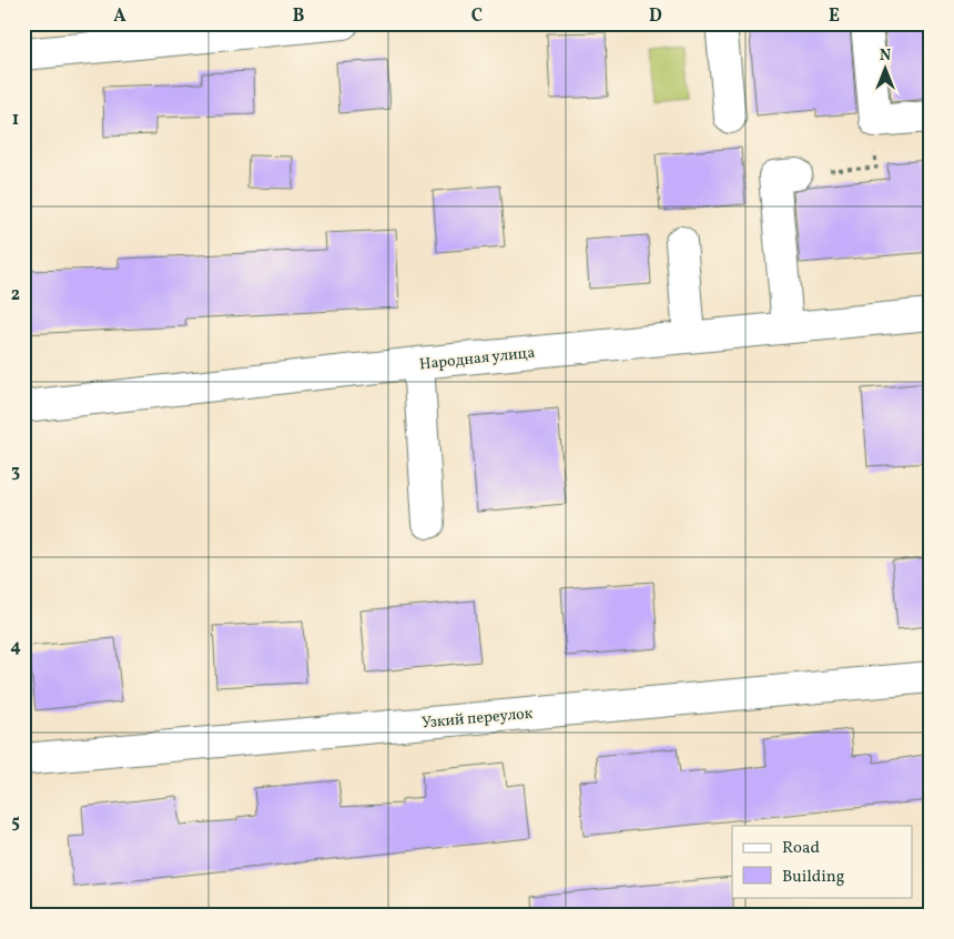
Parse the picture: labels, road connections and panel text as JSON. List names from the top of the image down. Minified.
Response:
{"streets":{"street":["Народная улица","Узкий переулок"]},"legend":["Road","Building"],"north":"top","grid":{"columns":["A","B","C","D","E"],"rows":["1","2","3","4","5"]}}
